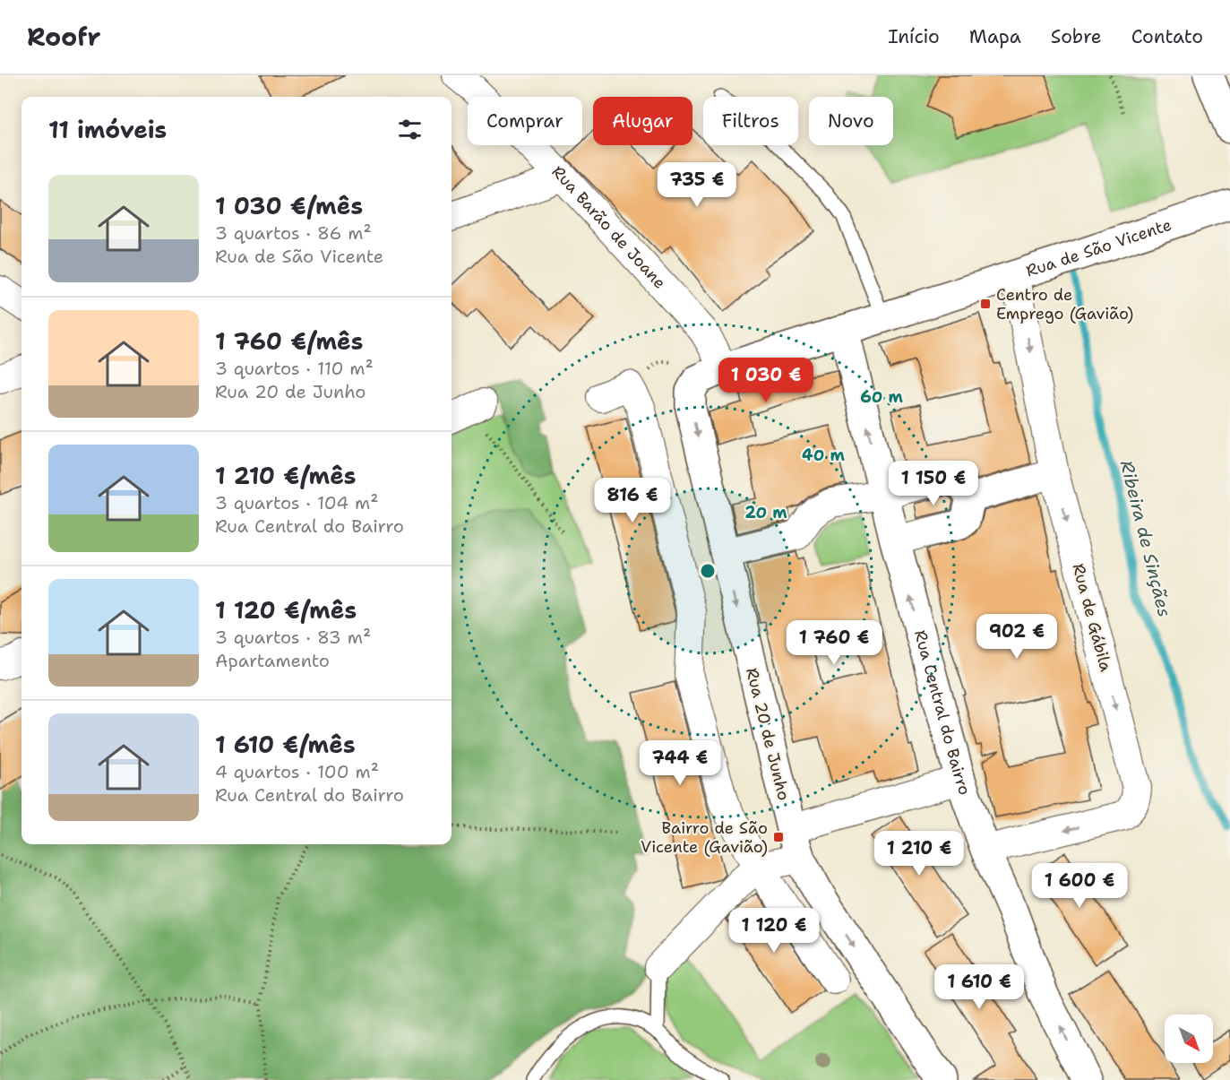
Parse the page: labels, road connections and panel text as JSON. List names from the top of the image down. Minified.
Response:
{"streets":{"street":["Rua Barão de Joane","Rua de São Vicente","Rua de Gábila","Rua Central do Bairro","Rua 20 de Junho"]},"crossings":[["Rua Barão de Joane","Rua de São Vicente"],["Rua Barão de Joane","Rua 20 de Junho"],["Rua de São Vicente","Rua de Gábila"],["Rua de São Vicente","Rua Central do Bairro"],["Rua de São Vicente","Rua 20 de Junho"],["Rua de Gábila","Rua Central do Bairro"]],"one_way":["Rua de Gábila"],"water":["Ribeira de Sinçães"],"places":{"transit":["Centro de Emprego (Gavião)","Bairro de São Vicente (Gavião)"]},"north":"bottom right","page":{"header":"Roofr","nav":["Início","Mapa","Sobre","Contato"],"chip":["Comprar","Alugar","Filtros","Novo"],"heading":"11 imóveis","list":[{"name":"1 030 €/mês","note":"3 quartos · 86 m² · Rua de São Vicente"},{"name":"1 760 €/mês","note":"3 quartos · 110 m² · Rua 20 de Junho"},{"name":"1 210 €/mês","note":"3 quartos · 104 m² · Rua Central do Bairro"},{"name":"1 120 €/mês","note":"3 quartos · 83 m² · Apartamento"},{"name":"1 610 €/mês","note":"4 quartos · 100 m² · Rua Central do Bairro"}],"price":["735 €","1 030 €","1 150 €","816 €","902 €","1 760 €","744 €","1 210 €","1 600 €","1 120 €","1 610 €"]},"rings":["60 m","40 m","20 m"]}
